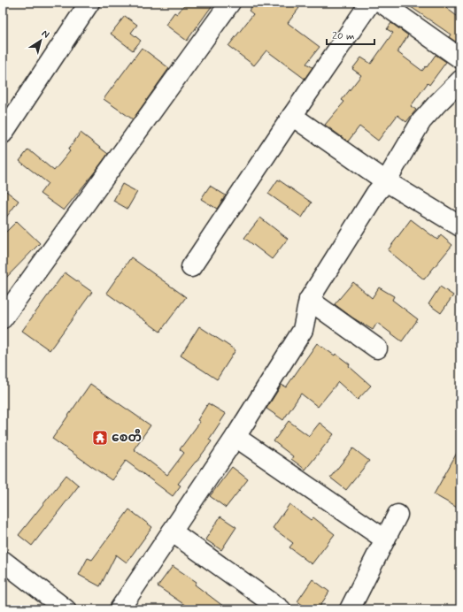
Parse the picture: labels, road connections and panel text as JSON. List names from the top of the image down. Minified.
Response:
{"places":{"temple":["စေတီ"]},"scale_bar":"20 m","north":"top right"}
